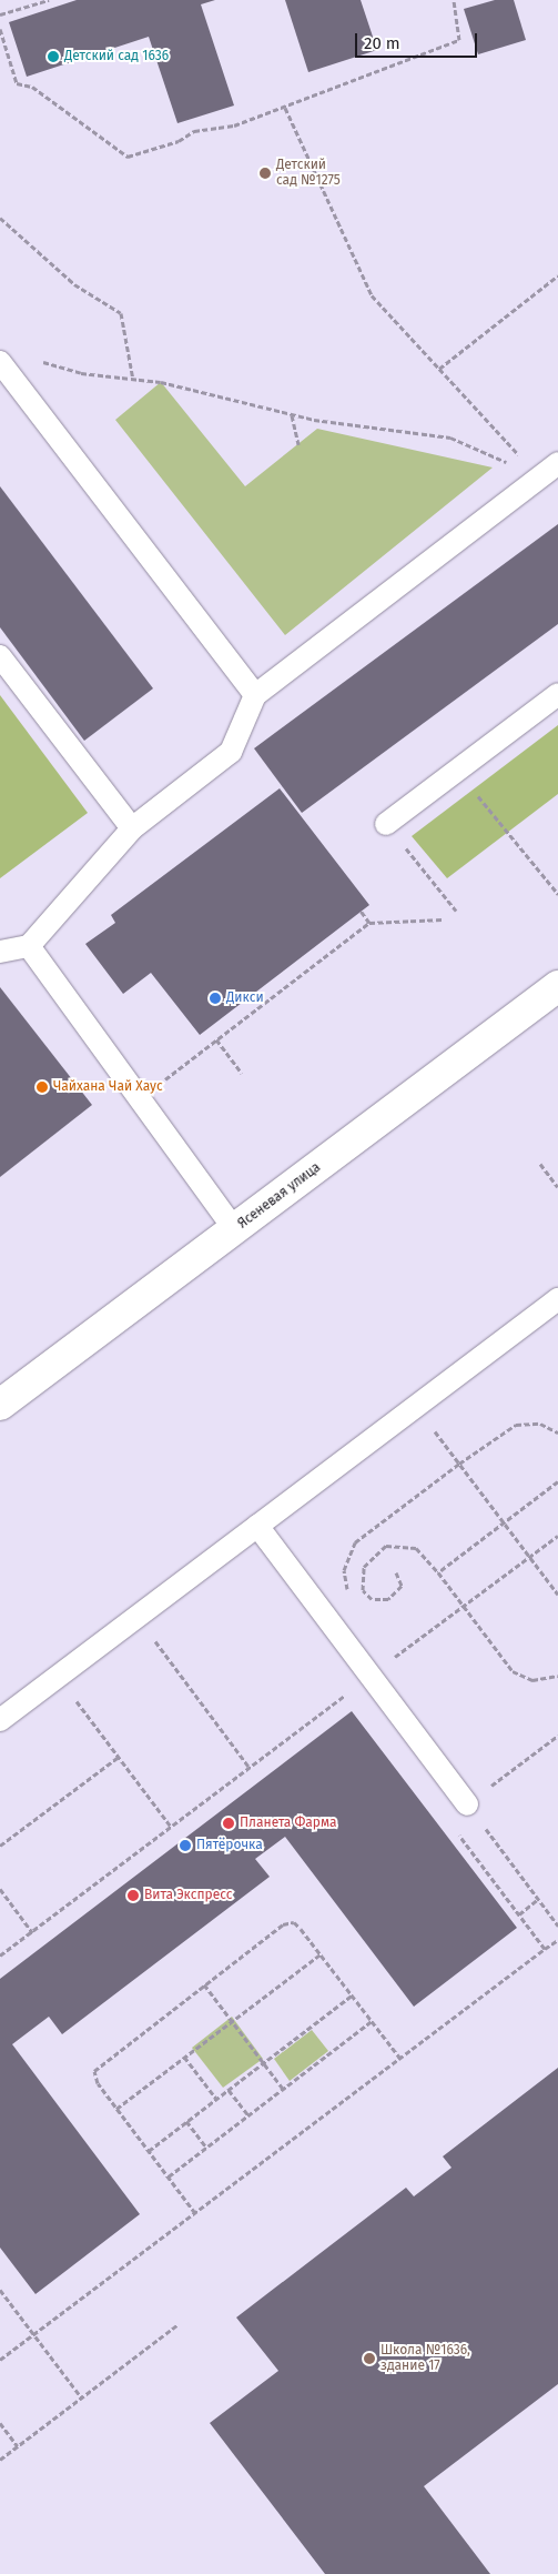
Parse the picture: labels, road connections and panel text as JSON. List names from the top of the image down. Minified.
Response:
{"streets":{"main road":["Ясеневая улица"]},"places":["Детский сад 1636","Детский сад №1275","Дикси","Чайхана Чай Хаус","Планета Фарма","Пятёрочка","Вита Экспресс","Школа №1636, здание 17"],"scale_bar":"20 m"}
